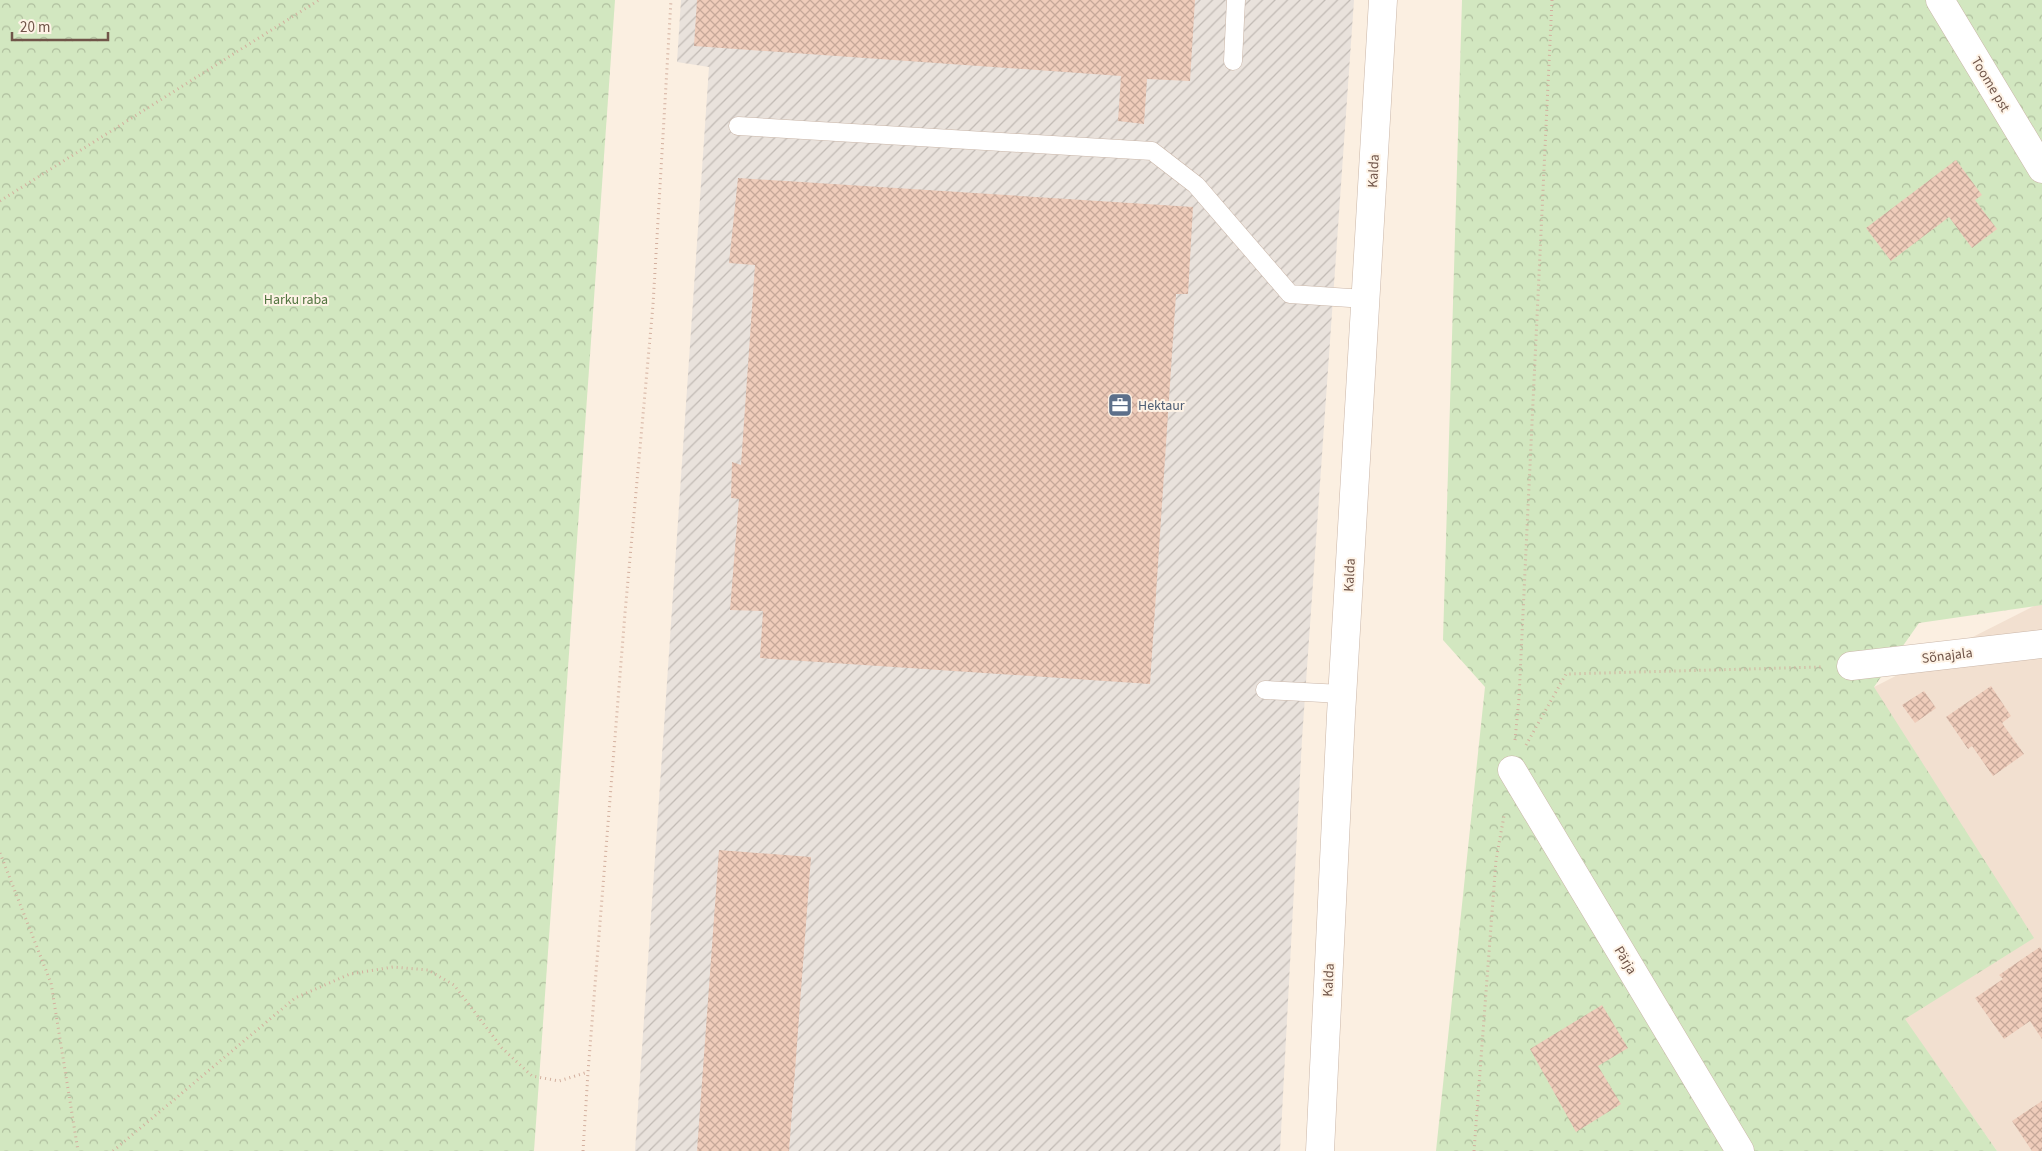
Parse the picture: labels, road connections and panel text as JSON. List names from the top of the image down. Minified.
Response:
{"streets":{"street":["Toome pst","Kalda","Sõnajala","Pärja"]},"parks":["Harku raba"],"places":{"office":["Hektaur"]},"scale_bar":"20 m"}
